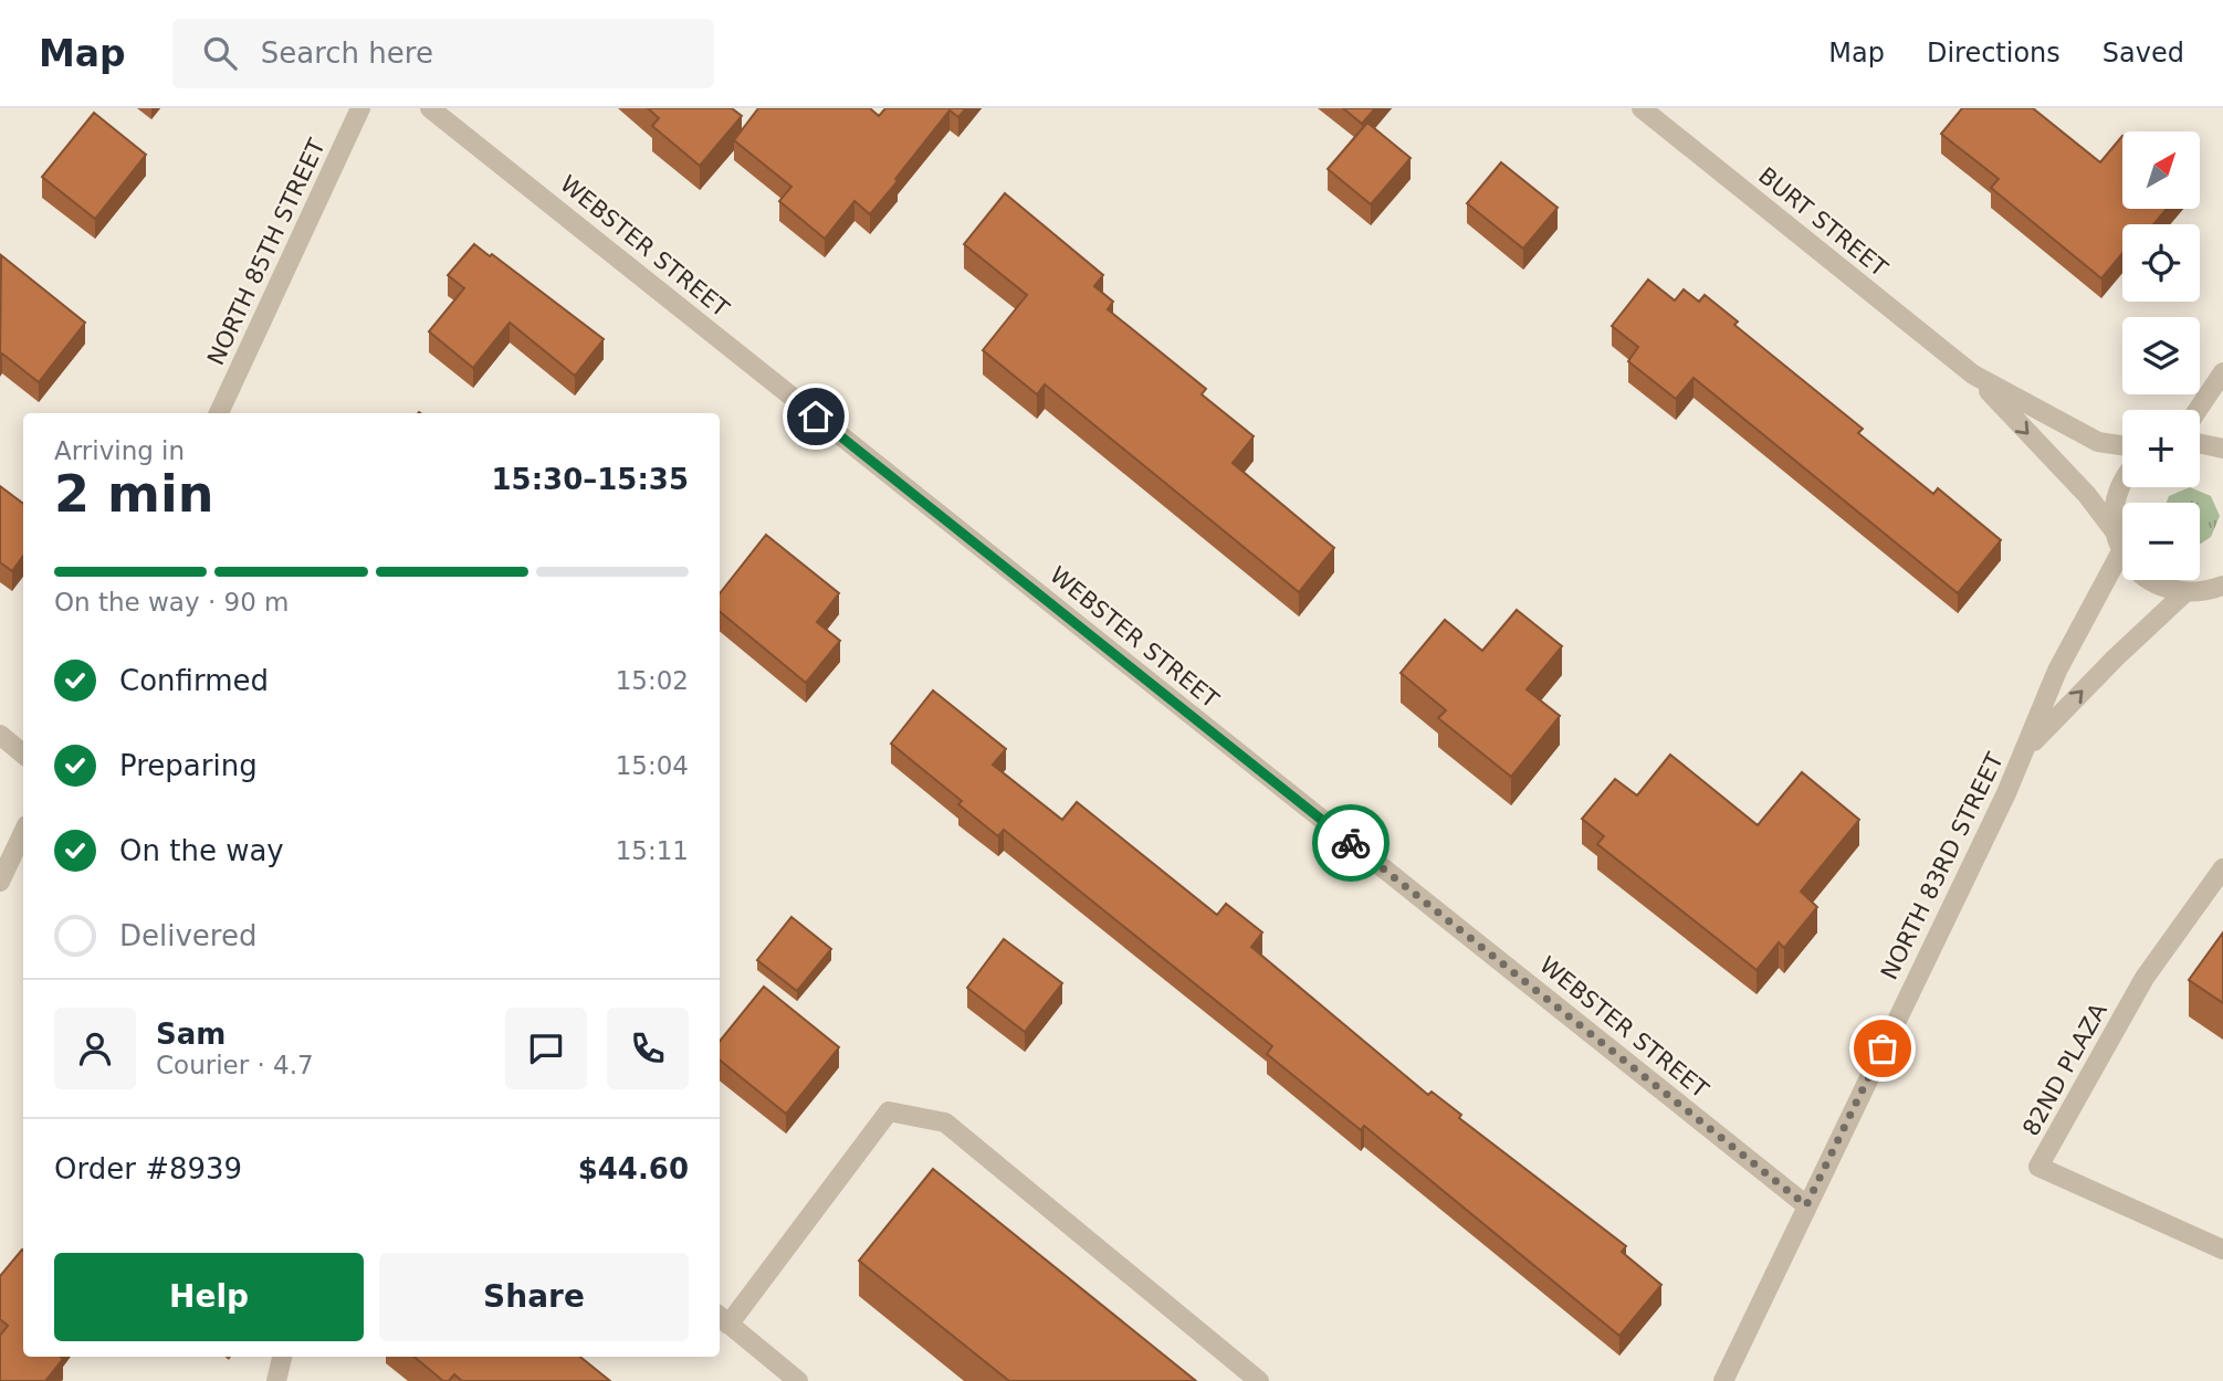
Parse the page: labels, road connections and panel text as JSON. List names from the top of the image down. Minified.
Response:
{"streets":{"street":["BURT STREET","WEBSTER STREET","NORTH 85TH STREET","NORTH 83RD STREET","82ND PLAZA"]},"crossings":[["BURT STREET","NORTH 83RD STREET"],["WEBSTER STREET","NORTH 83RD STREET"]],"north":"top right","page":{"header":"Map","search":"Search here","nav":["Map","Directions","Saved"],"map_buttons":["+","−"],"heading":["2 min","Arriving in","15:30–15:35"],"panel":["Sam","Courier · 4.7","Order #8939","$44.60"],"bar":"On the way · 90 m","list":[["Confirmed","15:02"],["Preparing","15:04"],["On the way","15:11"],"Delivered"],"buttons":["Help","Share"]}}
